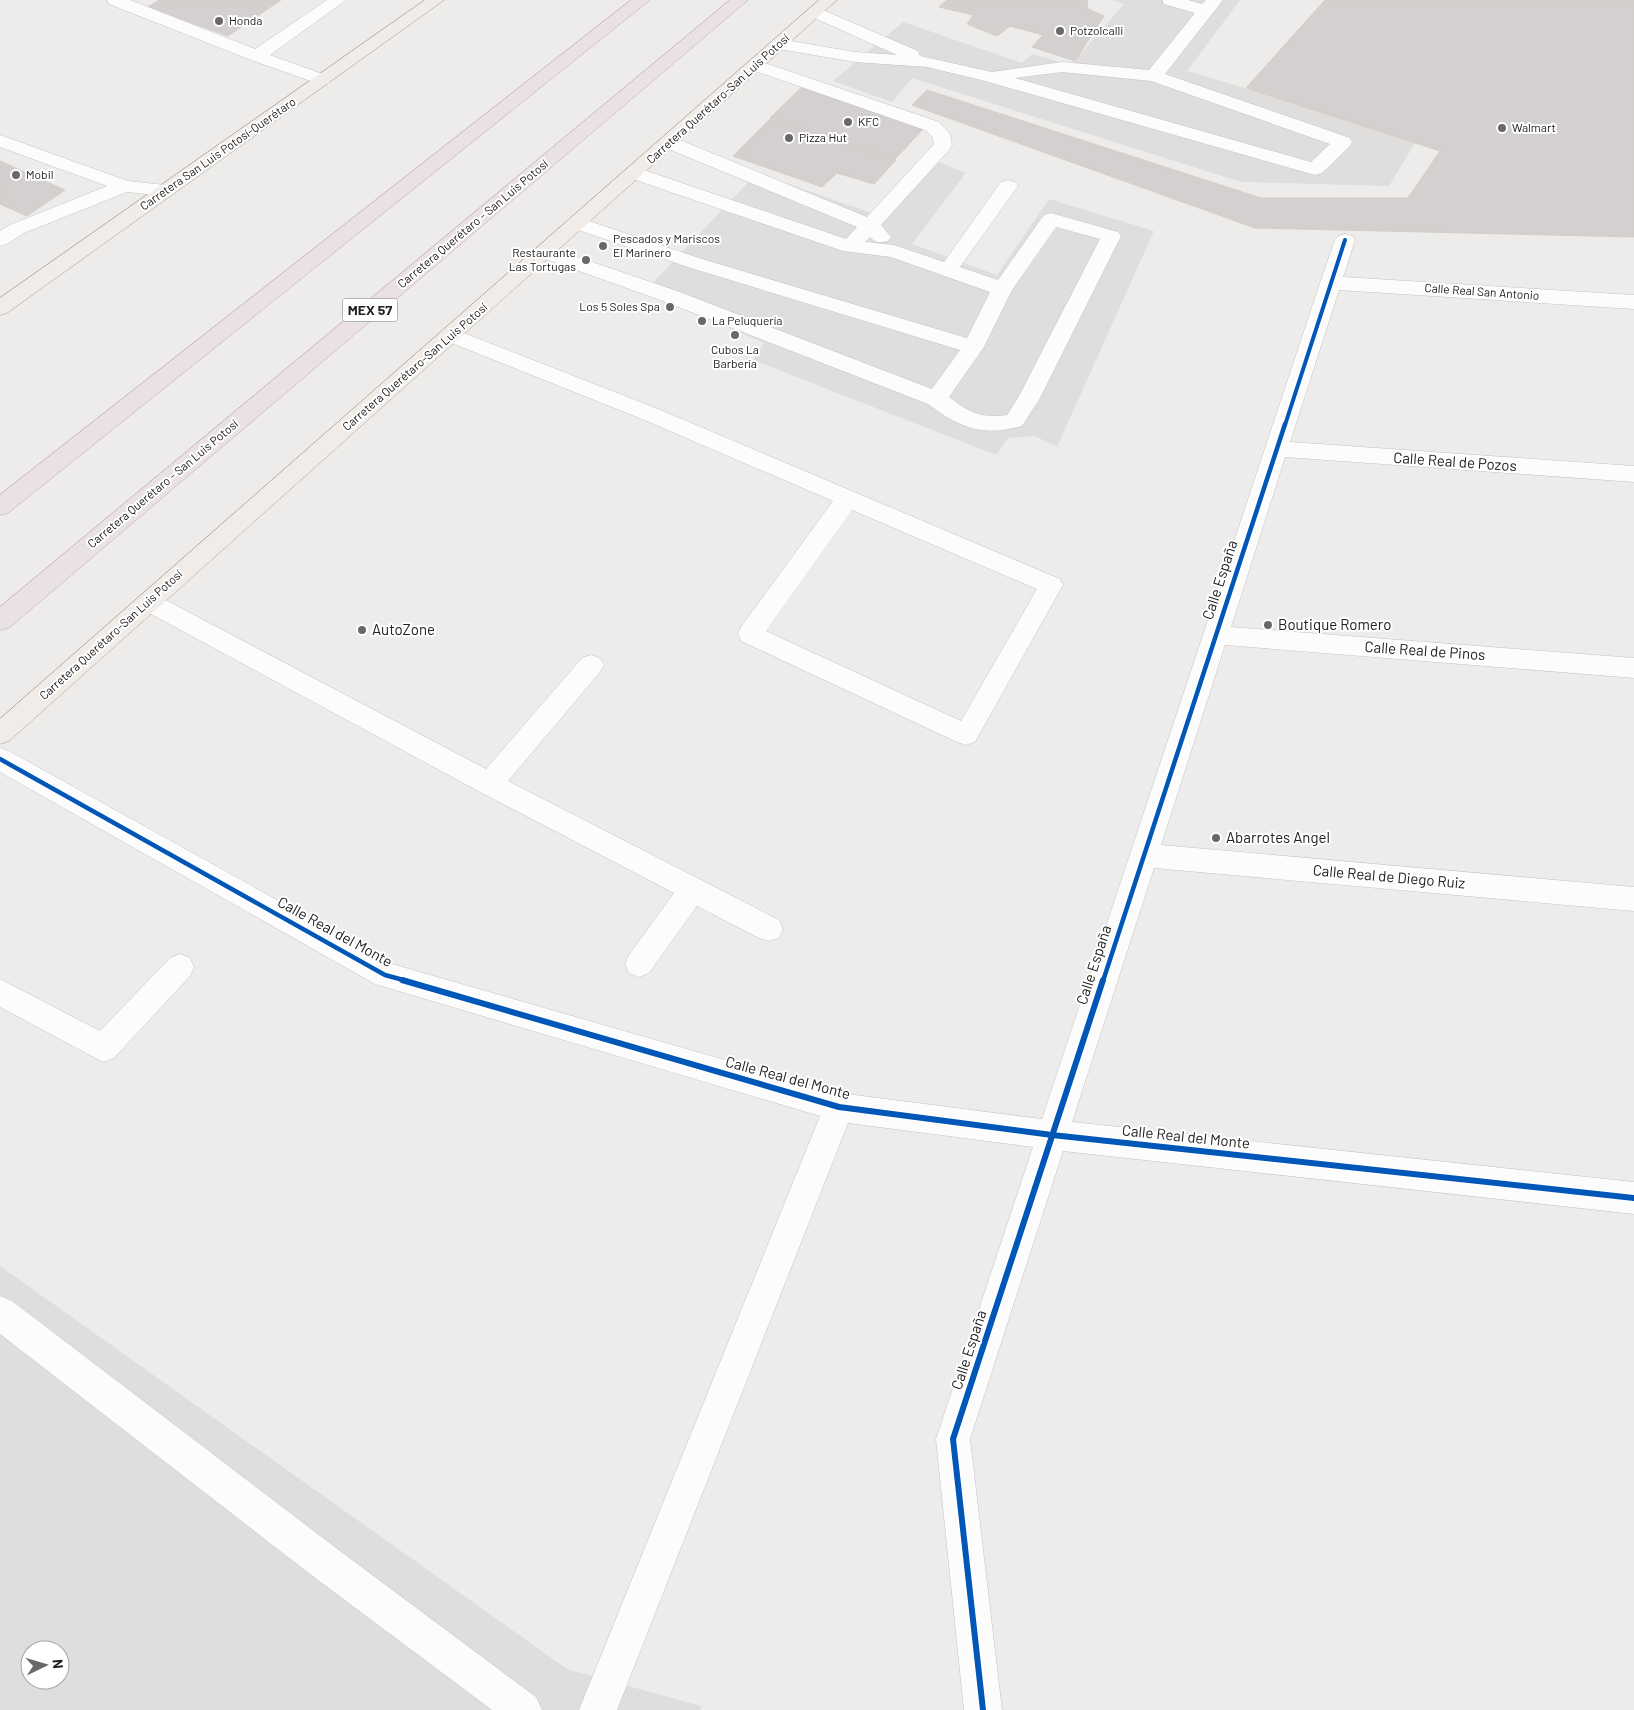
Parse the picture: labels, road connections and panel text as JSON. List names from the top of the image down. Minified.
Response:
{"streets":{"highway":["Carretera Querétaro - San Luis Potosí","MEX 57"],"main road":["Carretera Querétaro-San Luis Potosí","Carretera San Luis Potosí-Querétaro"],"street":["Calle Real San Antonio","Calle Real de Pozos","Calle España","Calle Real de Pinos","Calle Real de Diego Ruiz","Calle Real del Monte"]},"crossings":[["Calle Real San Antonio","Calle España"],["Calle Real de Pozos","Calle España"],["Calle España","Calle Real de Pinos"],["Calle España","Calle Real de Diego Ruiz"],["Calle España","Calle Real del Monte"]],"places":["Honda","Potzolcalli","KFC","Walmart","Pizza Hut","Mobil","Pescados y Mariscos El Marinero","Restaurante Las Tortugas","Los 5 Soles Spa","La Peluquería","Cubos La Barbería","Boutique Romero","AutoZone","Abarrotes Angel"],"north":"right"}
